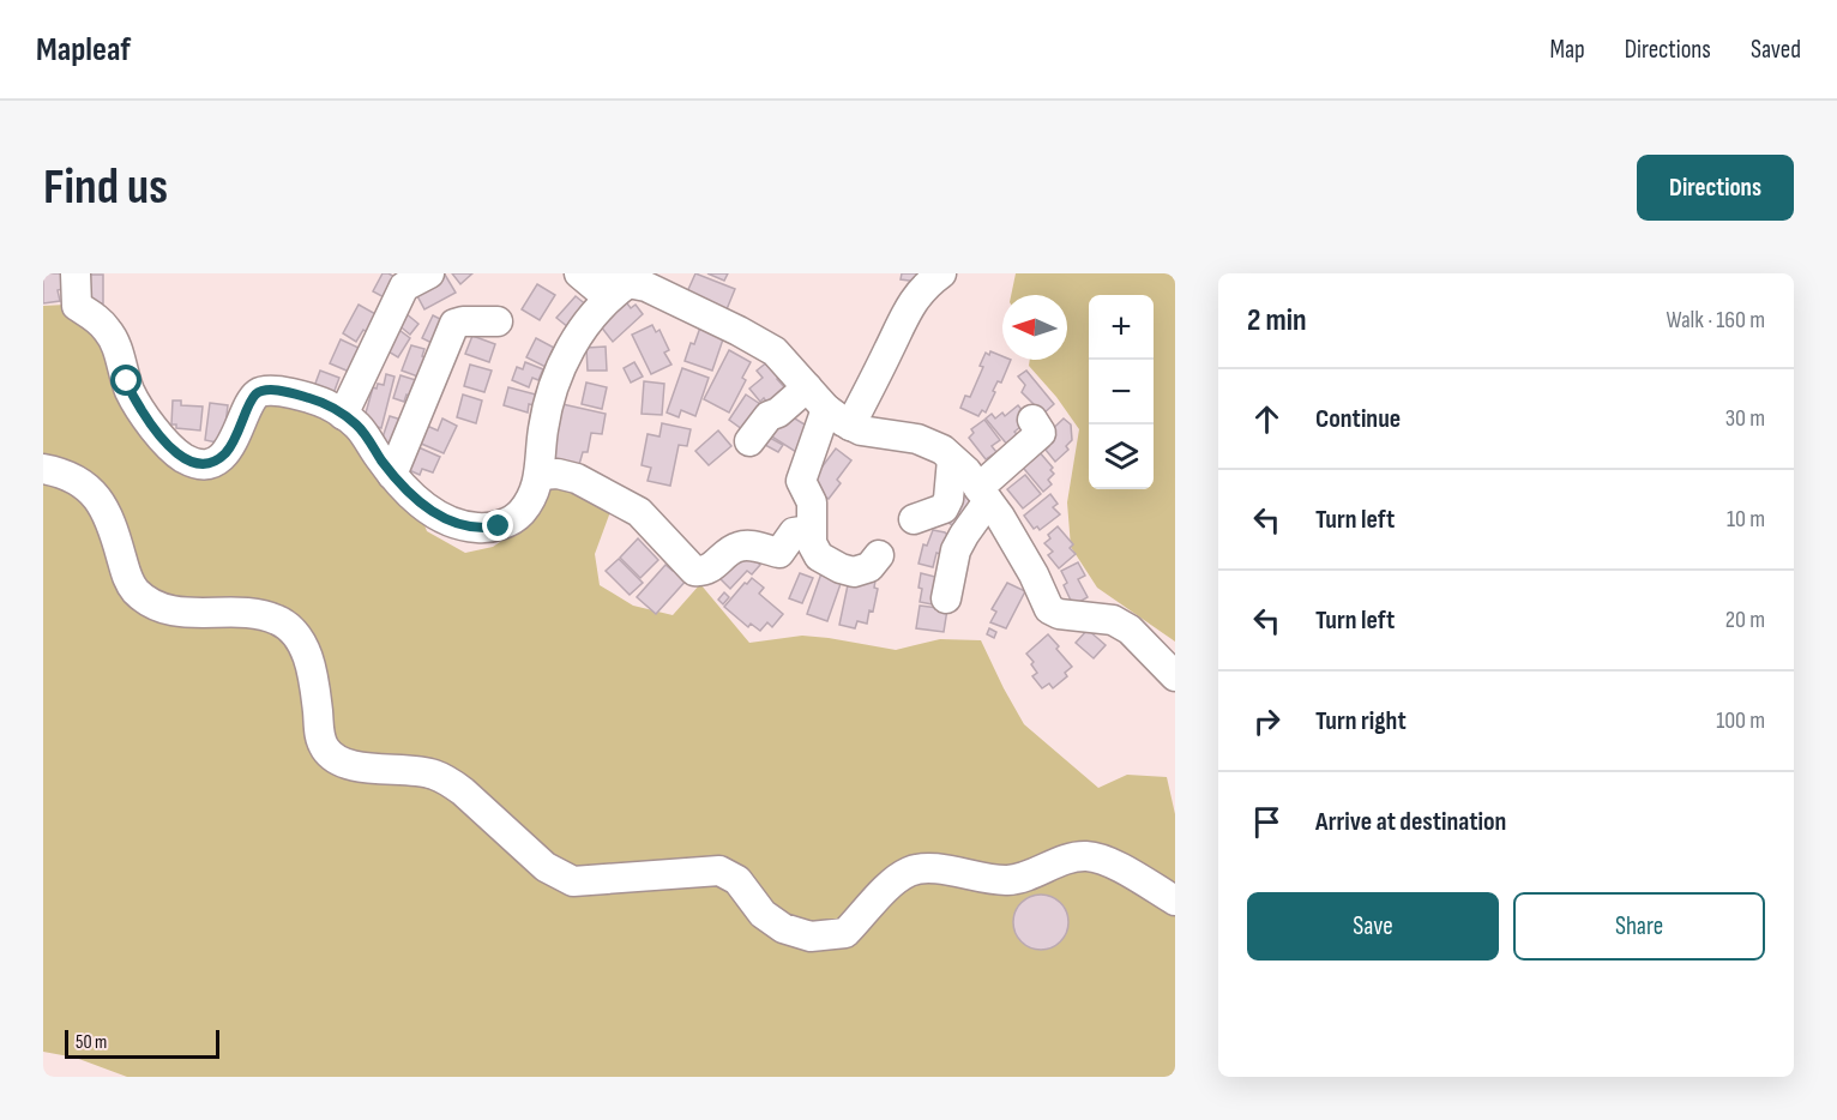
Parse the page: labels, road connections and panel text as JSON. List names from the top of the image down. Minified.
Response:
{"scale_bar":"50 m","north":"left","page":{"header":"Mapleaf","nav":["Map","Directions","Saved"],"buttons":["Directions",["Save","Share"]],"title":"Find us","heading":["2 min","Walk · 160 m"],"map_buttons":["+","−"],"list":[["Continue","30 m"],["Turn left","10 m"],["Turn left","20 m"],["Turn right","100 m"],"Arrive at destination"],"scale":"50 m"}}
